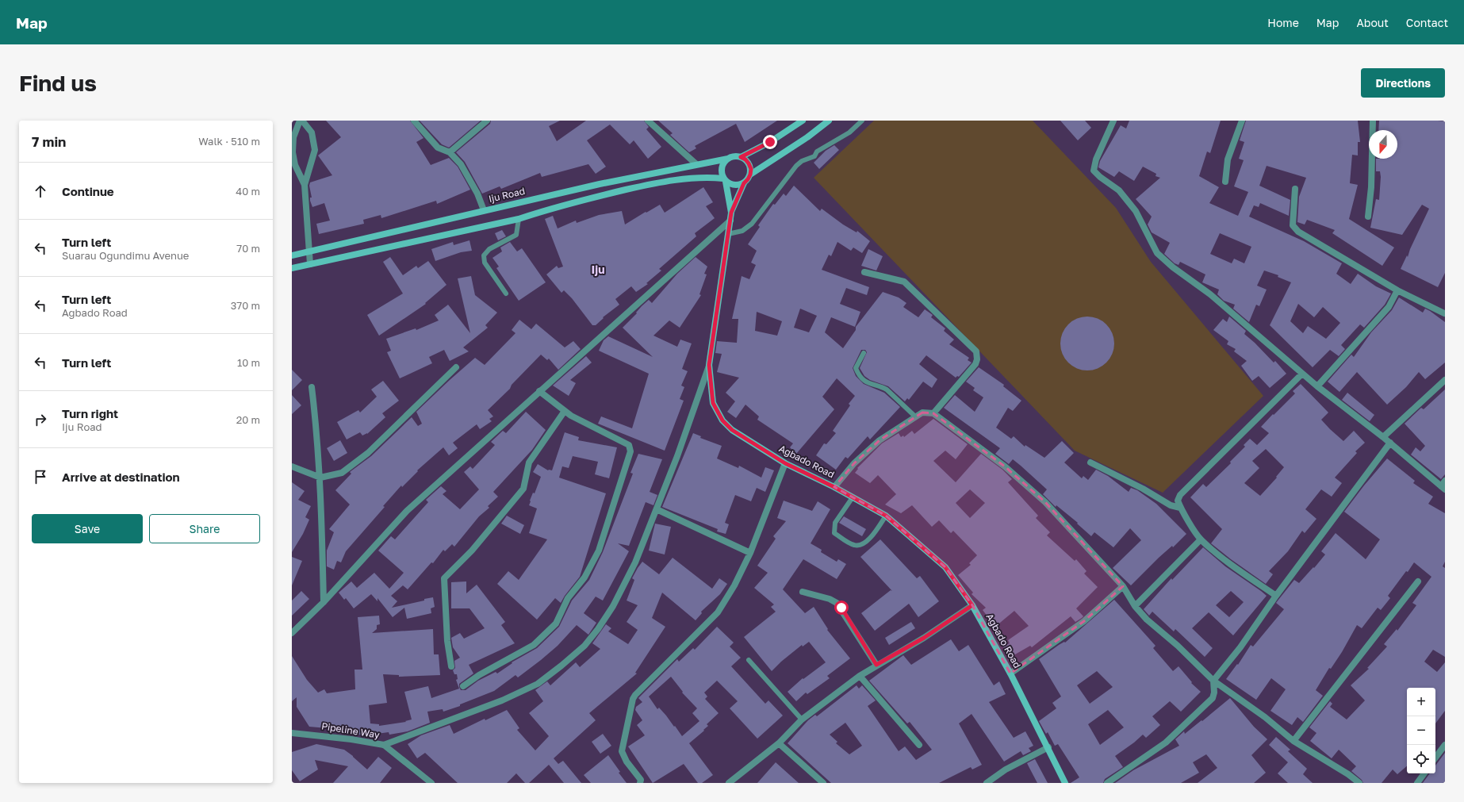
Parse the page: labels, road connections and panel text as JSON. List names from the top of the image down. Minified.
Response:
{"streets":{"main road":["Iju Road","Agbado Road"],"street":["Pipeline Way"]},"crossings":[["Iju Road","Agbado Road"]],"districts":["Iju"],"north":"bottom","page":{"header":"Map","nav":["Home","Map","About","Contact"],"buttons":["Directions",["Save","Share"]],"title":"Find us","heading":["7 min","Walk · 510 m"],"list":[["Continue","40 m"],["Turn left","Suarau Ogundimu Avenue","70 m"],["Turn left","Agbado Road","370 m"],["Turn left","10 m"],["Turn right","Iju Road","20 m"],"Arrive at destination"],"map_buttons":["+","−"]}}
